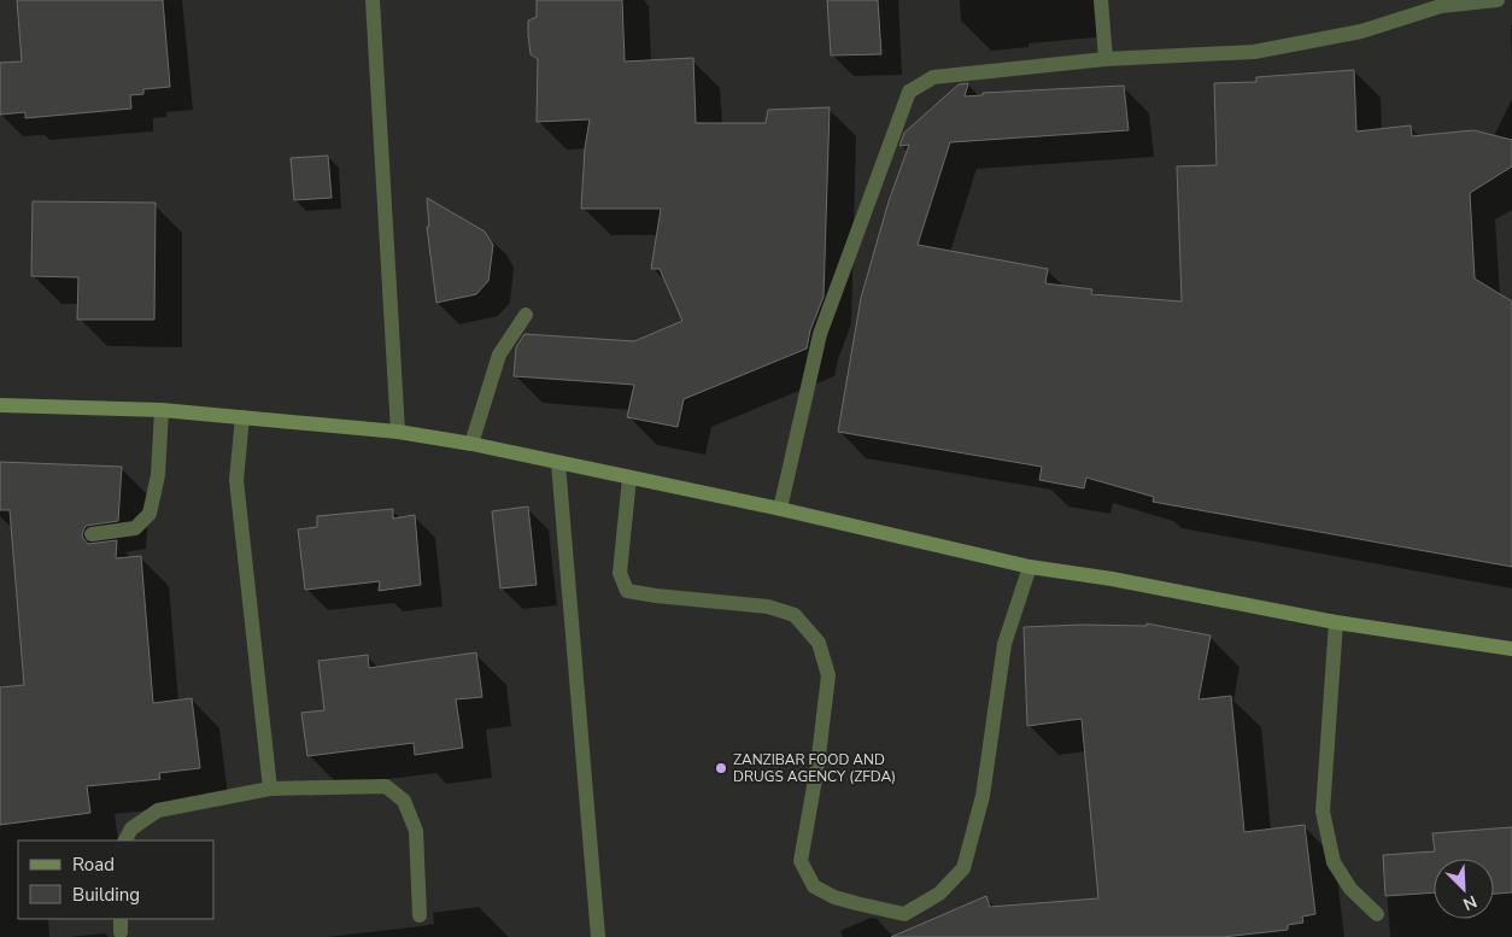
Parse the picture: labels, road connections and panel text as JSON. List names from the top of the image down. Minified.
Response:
{"places":["ZANZIBAR FOOD AND DRUGS AGENCY (ZFDA)"],"legend":["Road","Building"],"north":"bottom right"}
